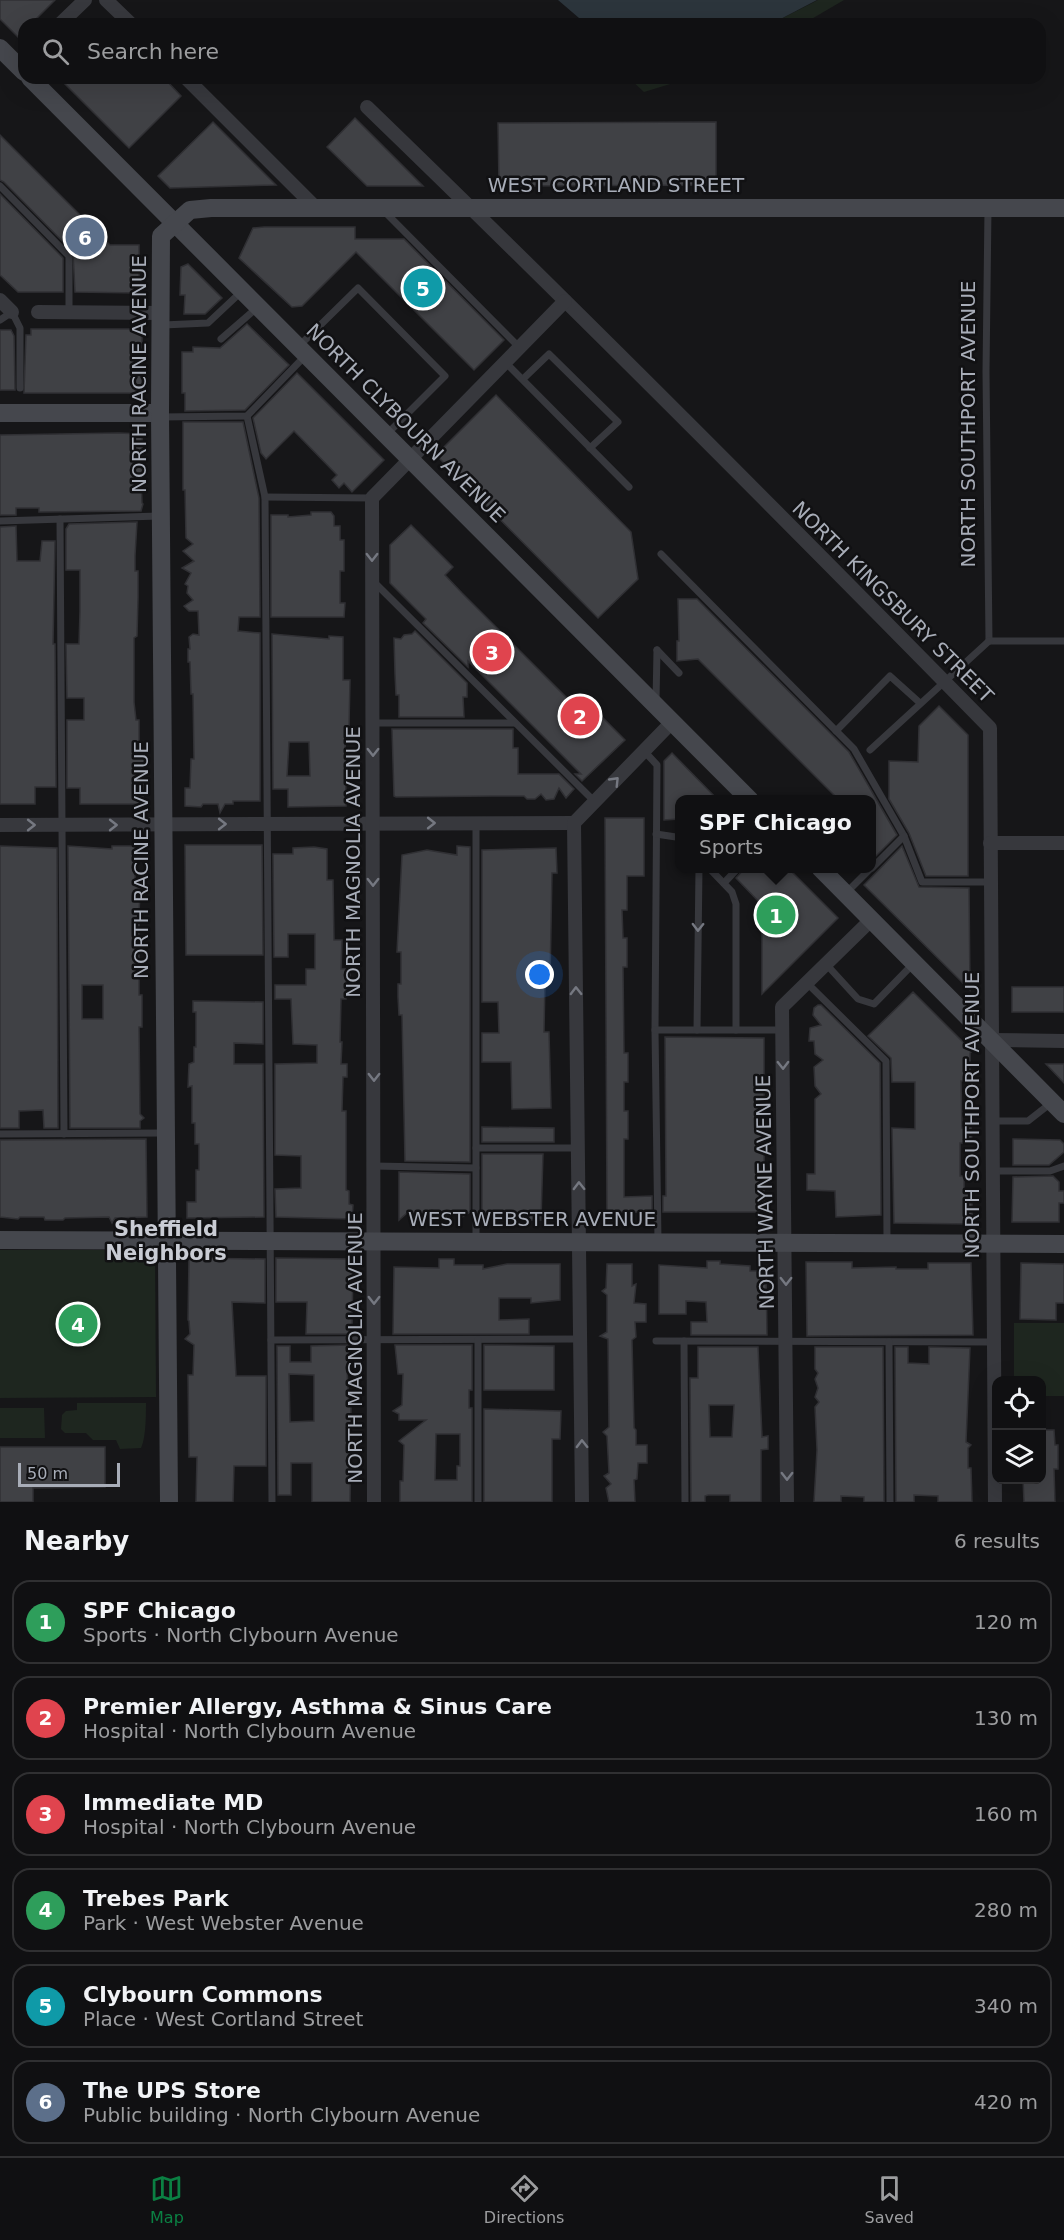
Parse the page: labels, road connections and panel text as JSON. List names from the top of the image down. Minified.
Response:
{"streets":{"main road":["WEST CORTLAND STREET","NORTH RACINE AVENUE","NORTH CLYBOURN AVENUE","WEST WEBSTER AVENUE"],"street":["NORTH SOUTHPORT AVENUE","NORTH KINGSBURY STREET","NORTH MAGNOLIA AVENUE","NORTH WAYNE AVENUE"]},"crossings":[["WEST CORTLAND STREET","NORTH RACINE AVENUE"],["WEST CORTLAND STREET","NORTH CLYBOURN AVENUE"],["WEST CORTLAND STREET","NORTH SOUTHPORT AVENUE"],["WEST CORTLAND STREET","NORTH KINGSBURY STREET"],["NORTH RACINE AVENUE","NORTH CLYBOURN AVENUE"],["NORTH RACINE AVENUE","WEST WEBSTER AVENUE"],["NORTH SOUTHPORT AVENUE","NORTH KINGSBURY STREET"],["NORTH SOUTHPORT AVENUE","WEST WEBSTER AVENUE"],["NORTH MAGNOLIA AVENUE","WEST WEBSTER AVENUE"],["NORTH WAYNE AVENUE","WEST WEBSTER AVENUE"]],"one_way":["NORTH MAGNOLIA AVENUE","NORTH WAYNE AVENUE"],"districts":["Sheffield Neighbors"],"scale_bar":"50 m","page":{"search":"Search here","pins":["6","5","3","2","1","4"],"popup":["SPF Chicago","Sports"],"scale":"50 m","heading":["Nearby","6 results"],"list":[{"mark":"1","name":"SPF Chicago","note":"Sports · North Clybourn Avenue","value":"120 m"},{"mark":"2","name":"Premier Allergy, Asthma & Sinus Care","note":"Hospital · North Clybourn Avenue","value":"130 m"},{"mark":"3","name":"Immediate MD","note":"Hospital · North Clybourn Avenue","value":"160 m"},{"mark":"4","name":"Trebes Park","note":"Park · West Webster Avenue","value":"280 m"},{"mark":"5","name":"Clybourn Commons","note":"Place · West Cortland Street","value":"340 m"},{"mark":"6","name":"The UPS Store","note":"Public building · North Clybourn Avenue","value":"420 m"}],"nav":["Map","Directions","Saved"]}}
